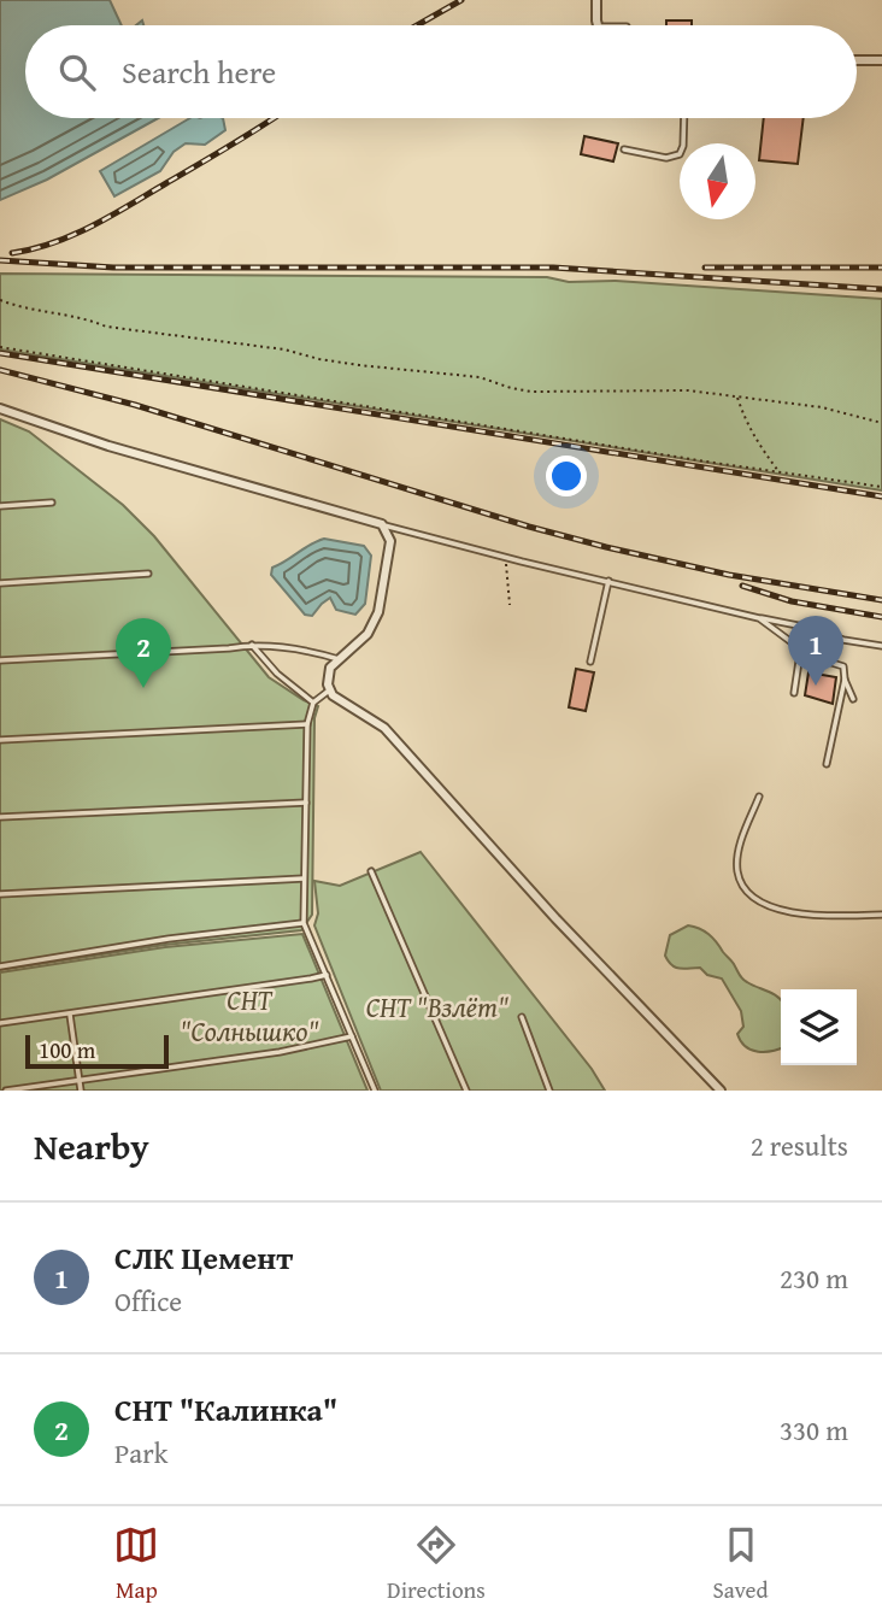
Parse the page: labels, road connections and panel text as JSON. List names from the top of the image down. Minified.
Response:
{"parks":["СНТ \"Солнышко\"","СНТ \"Взлёт\""],"scale_bar":"100 m","north":"bottom","page":{"search":"Search here","pins":["1","2"],"scale":"100 m","heading":["Nearby","2 results"],"list":[{"mark":"1","name":"СЛК Цемент","note":"Office","value":"230 m"},{"mark":"2","name":"СНТ \"Калинка\"","note":"Park","value":"330 m"}],"nav":["Map","Directions","Saved"]}}
